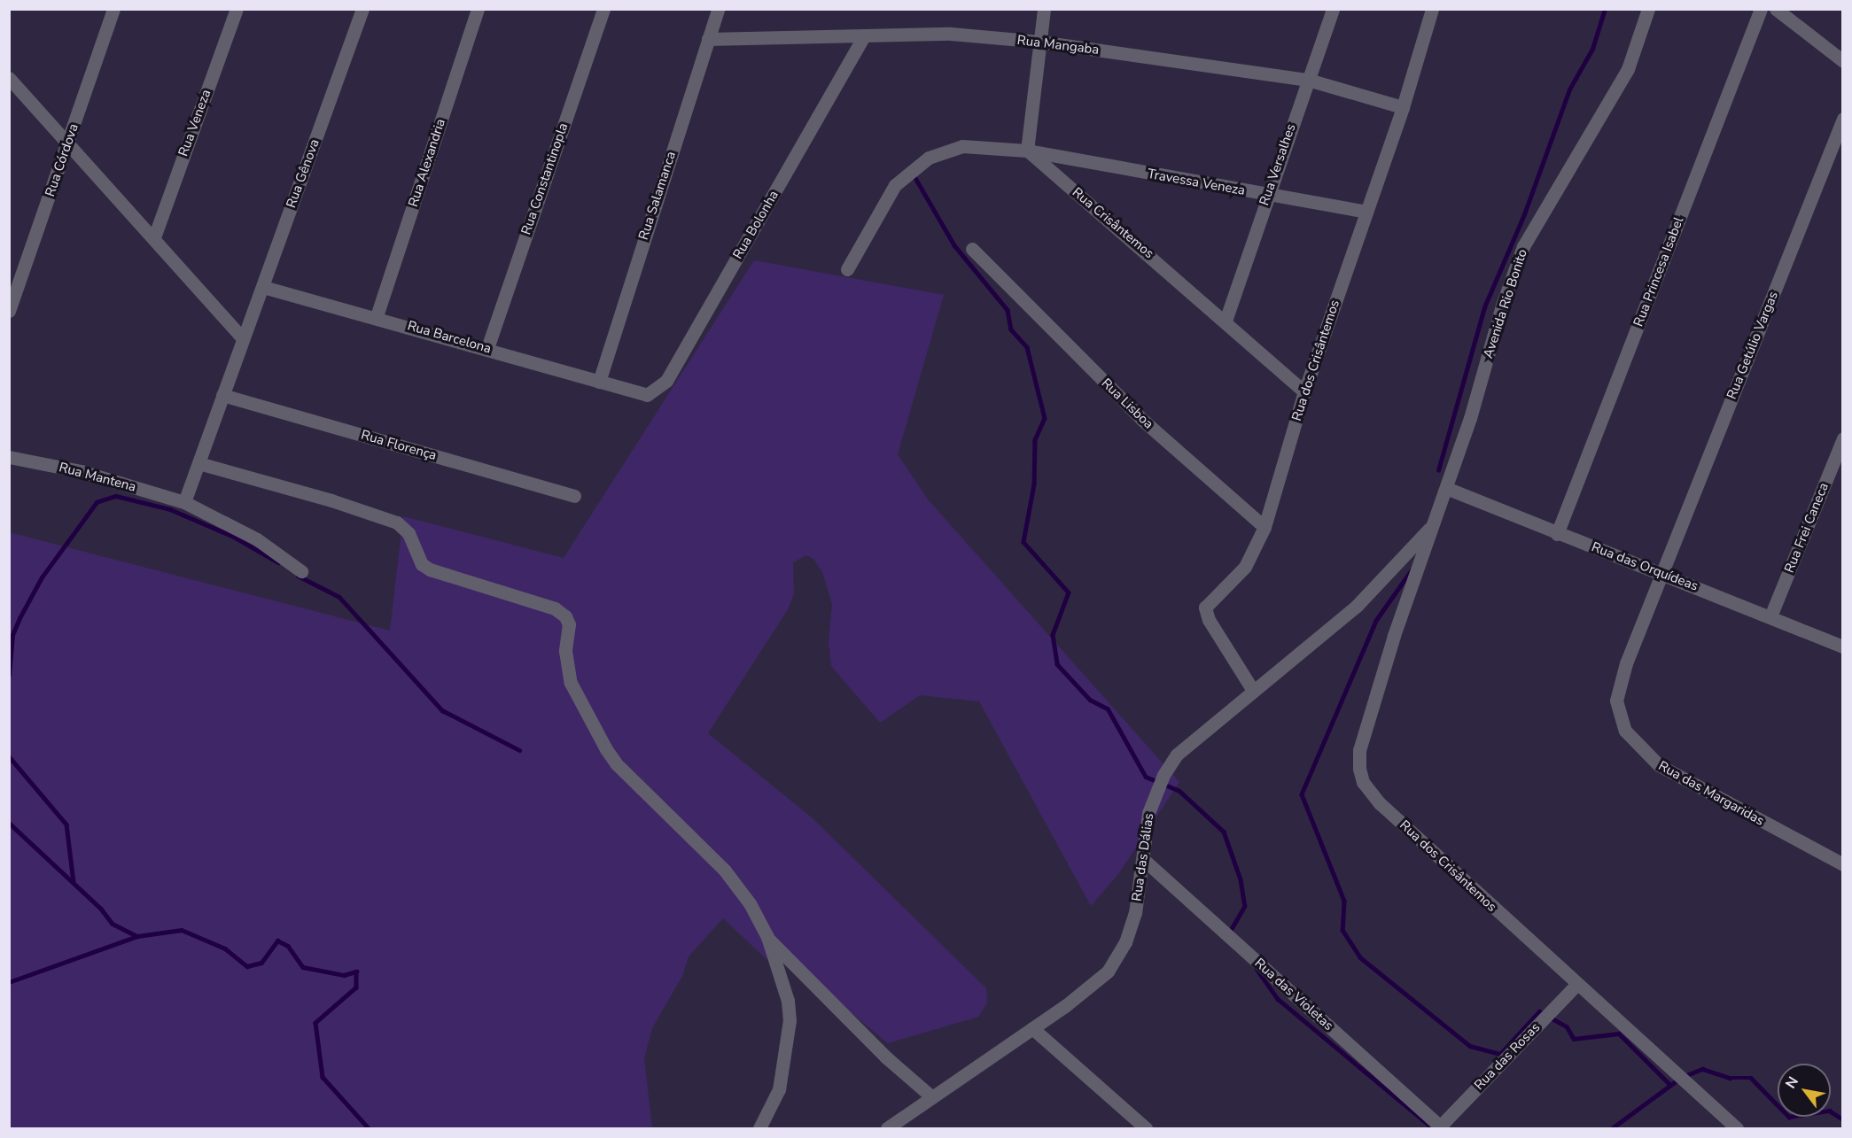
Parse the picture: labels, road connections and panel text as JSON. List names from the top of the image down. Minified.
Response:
{"streets":{"street":["Rua Mangaba","Rua Veneza","Rua Córdova","Rua Alexandria","Rua Versalhes","Rua Gênova","Rua Constantinopla","Travessa Veneza","Rua Salamanca","Rua Crisântemos","Rua Bolonha","Rua Princesa Isabel","Avenida Rio Bonito","Rua Barcelona","Rua Getúlio Vargas","Rua dos Crisântemos","Rua Lisboa","Rua Florença","Rua Mantena","Rua Frei Caneca","Rua das Orquídeas","Rua das Margaridas","Rua das Dálias","Rua das Violetas","Rua das Rosas"]},"crossings":[["Rua Mangaba","Rua Versalhes"],["Rua Mangaba","Rua Salamanca"],["Rua Mangaba","Rua Bolonha"],["Rua Mangaba","Rua dos Crisântemos"],["Rua Alexandria","Rua Barcelona"],["Rua Versalhes","Travessa Veneza"],["Rua Versalhes","Rua Crisântemos"],["Rua Gênova","Rua Barcelona"],["Rua Gênova","Rua Florença"],["Rua Gênova","Rua Mantena"],["Rua Constantinopla","Rua Barcelona"],["Travessa Veneza","Rua Crisântemos"],["Travessa Veneza","Rua dos Crisântemos"],["Rua Salamanca","Rua Barcelona"],["Rua Crisântemos","Rua dos Crisântemos"],["Rua Bolonha","Rua Barcelona"],["Rua Princesa Isabel","Rua das Orquídeas"],["Avenida Rio Bonito","Rua dos Crisântemos"],["Avenida Rio Bonito","Rua das Orquídeas"],["Avenida Rio Bonito","Rua das Dálias"],["Rua Getúlio Vargas","Rua das Orquídeas"],["Rua Getúlio Vargas","Rua das Margaridas"],["Rua dos Crisântemos","Rua Lisboa"],["Rua dos Crisântemos","Rua das Dálias"],["Rua dos Crisântemos","Rua das Rosas"],["Rua Frei Caneca","Rua das Orquídeas"],["Rua das Orquídeas","Rua das Margaridas"],["Rua das Dálias","Rua das Violetas"],["Rua das Violetas","Rua das Rosas"]],"north":"top left"}
